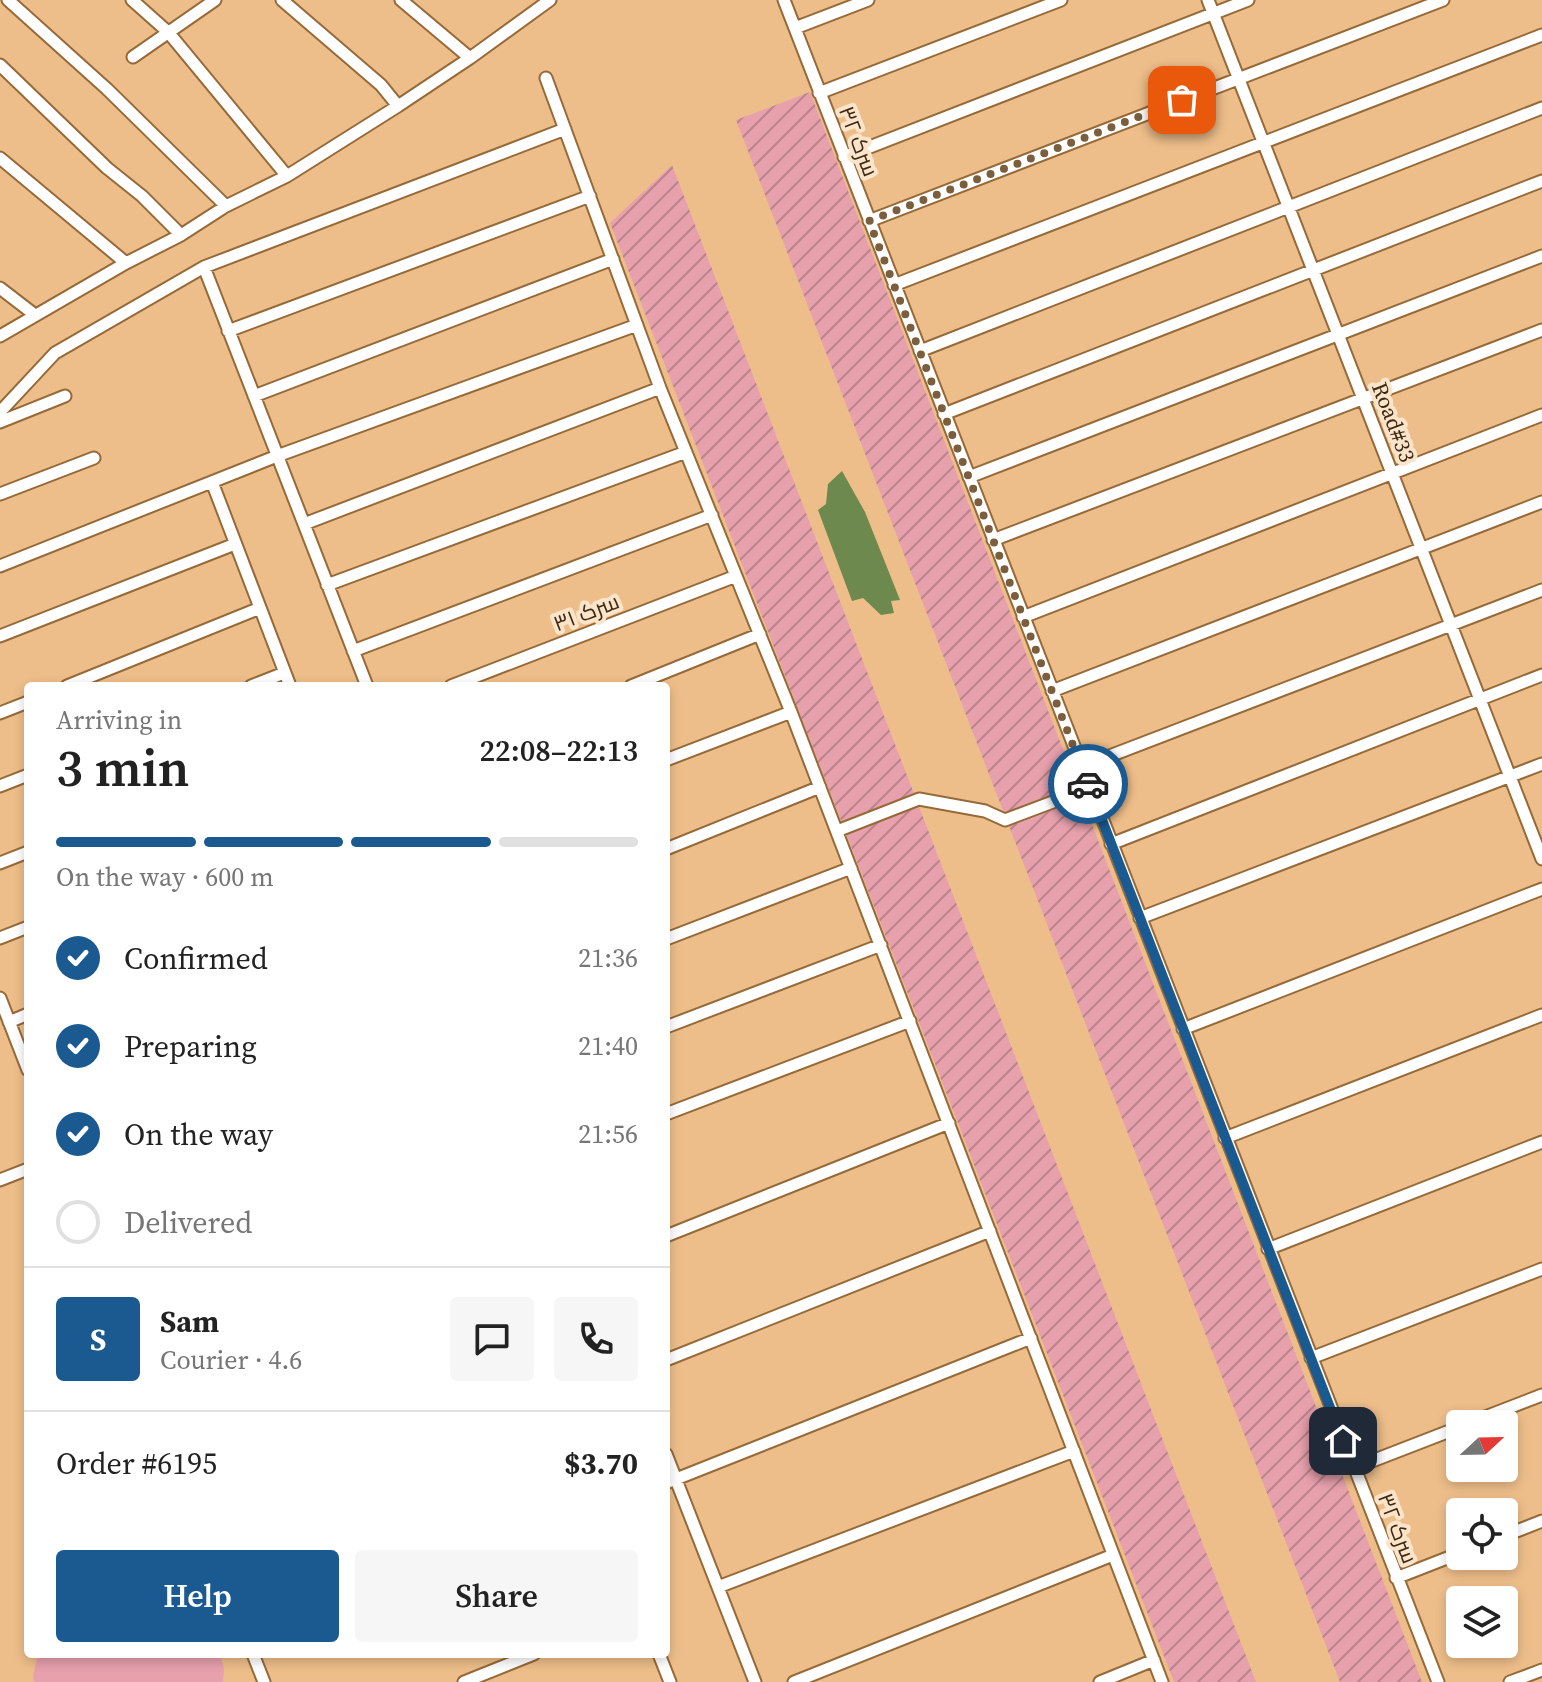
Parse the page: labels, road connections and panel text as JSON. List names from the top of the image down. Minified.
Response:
{"streets":{"street":["سرک ۳۲","Road#33","سرک ۳۱"]},"north":"right","page":{"heading":["3 min","Arriving in","22:08–22:13"],"panel":["Sam","Courier · 4.6","Order #6195","$3.70"],"bar":"On the way · 600 m","list":[["Confirmed","21:36"],["Preparing","21:40"],["On the way","21:56"],"Delivered"],"round":"S","buttons":["Help","Share"]}}
